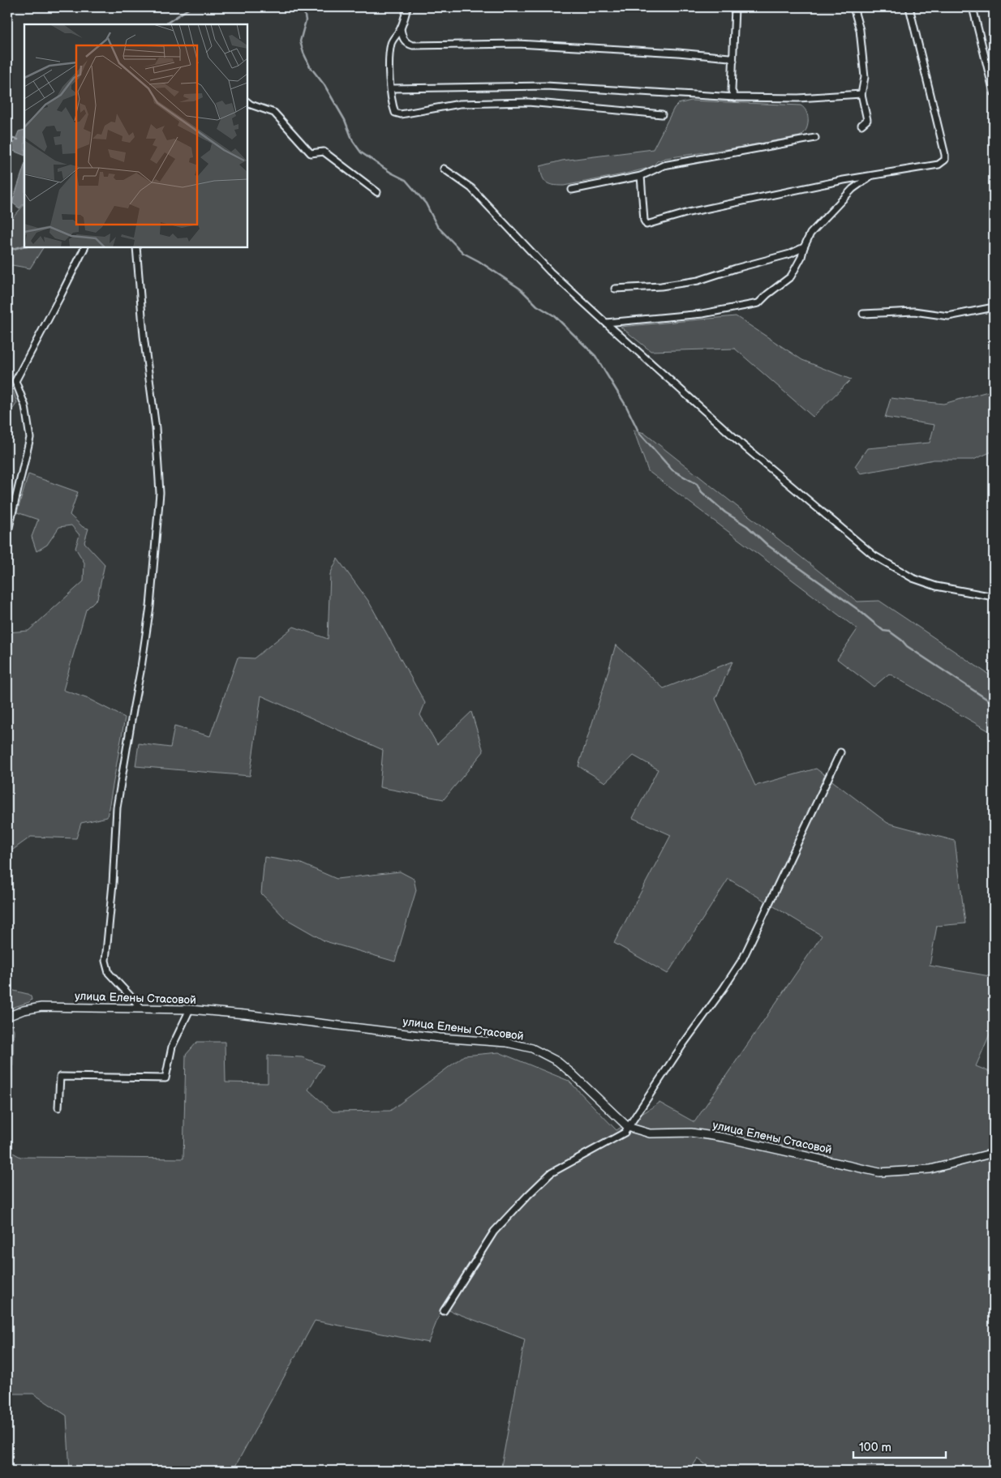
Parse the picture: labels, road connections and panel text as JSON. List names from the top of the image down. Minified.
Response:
{"streets":{"main road":["улица Елены Стасовой"]},"scale_bar":"100 m"}
